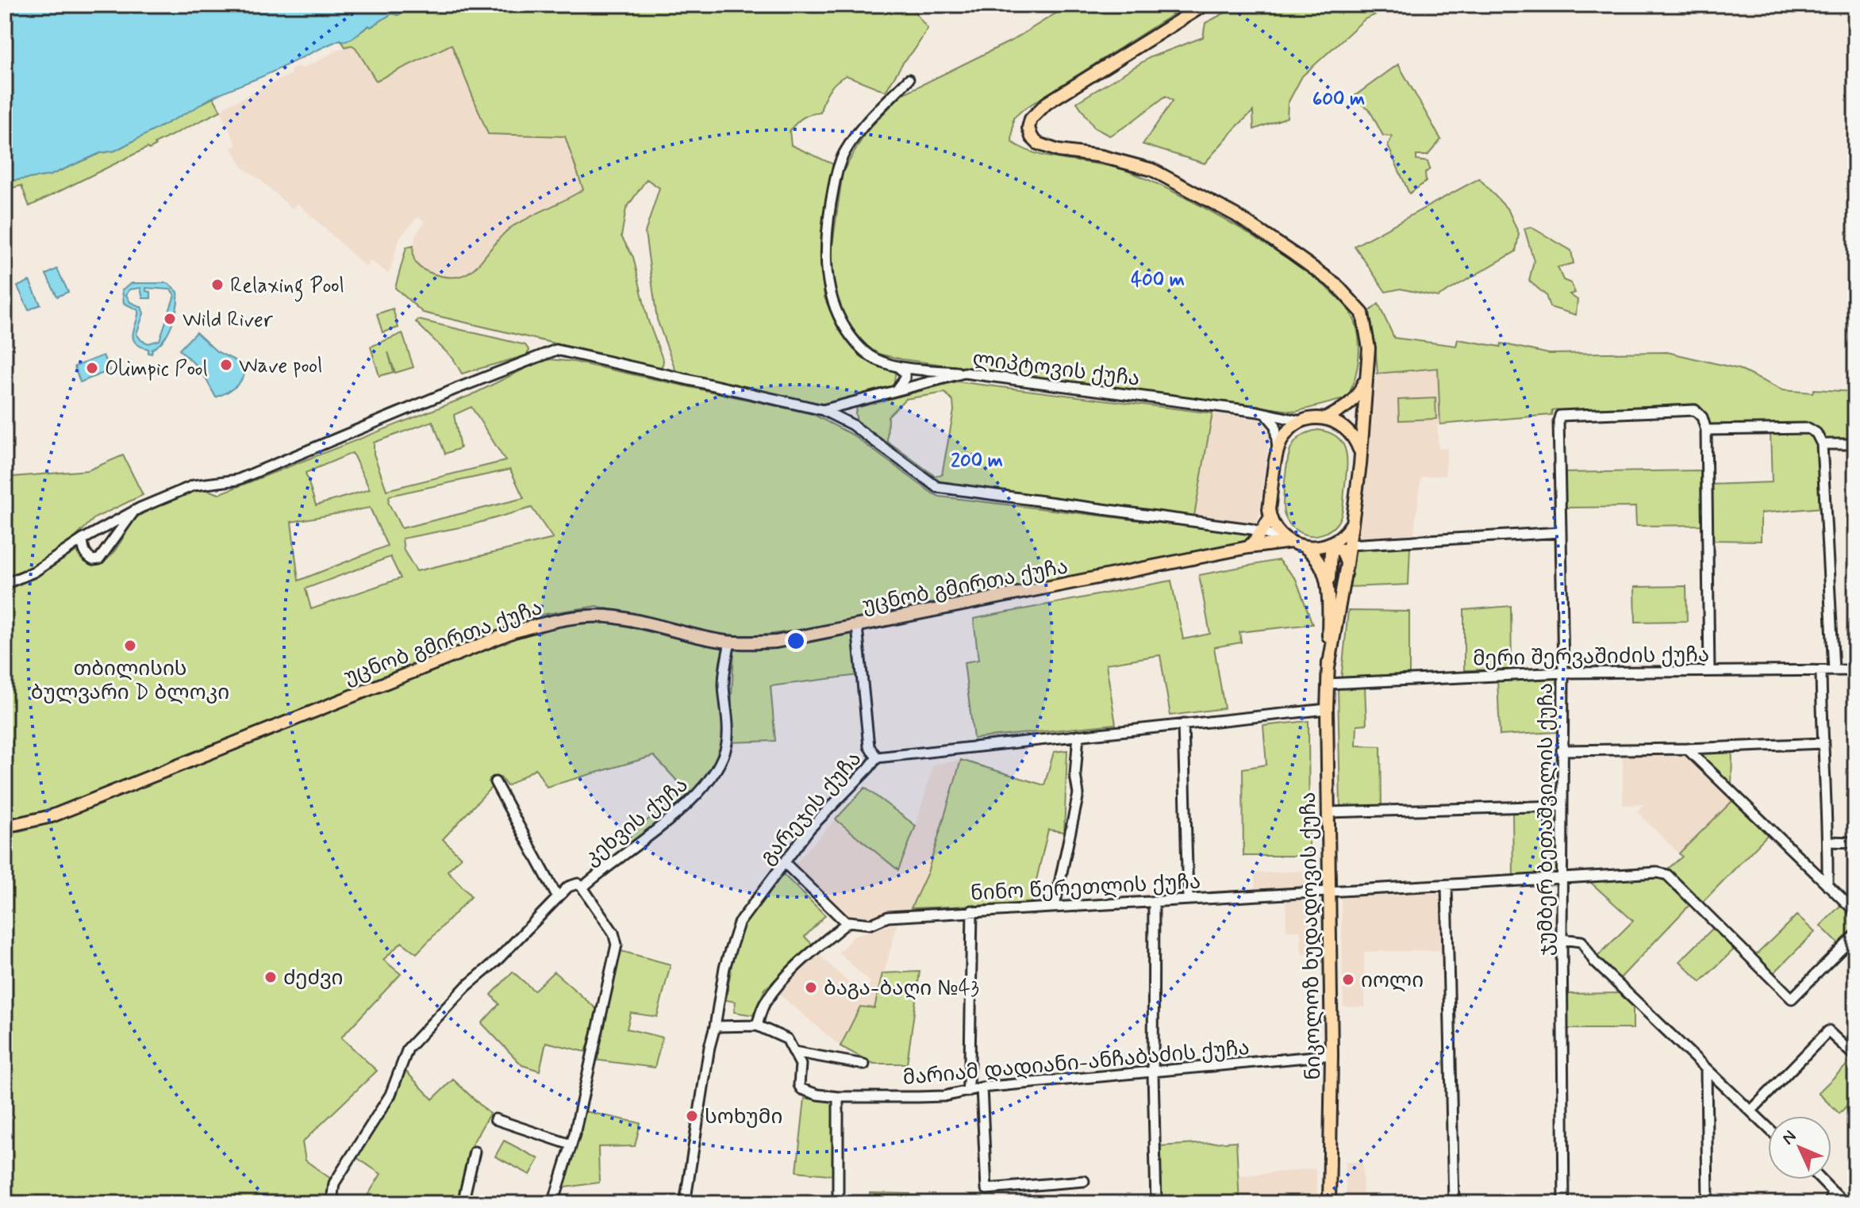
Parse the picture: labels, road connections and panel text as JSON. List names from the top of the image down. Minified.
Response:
{"streets":{"main road":["უცნობ გმირთა ქუჩა","ნიკოლოზ ხუდადოვის ქუჩა"],"street":["ლიპტოვის ქუჩა","მერი შერვაშიძის ქუჩა","გარეჯის ქუჩა","ჯუმბერ ბეთაშვილის ქუჩა","კეხვის ქუჩა","ნინო წერეთლის ქუჩა","მარიამ დადიანი-ანჩაბაძის ქუჩა"]},"crossings":[["ლიპტოვის ქუჩა","უცნობ გმირთა ქუჩა"],["ლიპტოვის ქუჩა","ნიკოლოზ ხუდადოვის ქუჩა"],["უცნობ გმირთა ქუჩა","კეხვის ქუჩა"],["უცნობ გმირთა ქუჩა","ნიკოლოზ ხუდადოვის ქუჩა"],["მერი შერვაშიძის ქუჩა","ჯუმბერ ბეთაშვილის ქუჩა"],["მერი შერვაშიძის ქუჩა","ნიკოლოზ ხუდადოვის ქუჩა"],["გარეჯის ქუჩა","ნიკოლოზ ხუდადოვის ქუჩა"],["ჯუმბერ ბეთაშვილის ქუჩა","ნინო წერეთლის ქუჩა"],["ნინო წერეთლის ქუჩა","ნიკოლოზ ხუდადოვის ქუჩა"],["ნიკოლოზ ხუდადოვის ქუჩა","მარიამ დადიანი-ანჩაბაძის ქუჩა"]],"places":["Relaxing Pool","Wild River","Wave pool","Olimpic Pool","თბილისის ბულვარი D ბლოკი","ძეძვი","იოლი","ბაგა-ბაღი №43","სოხუმი"],"north":"top left","rings":["600 m","400 m","200 m"]}
